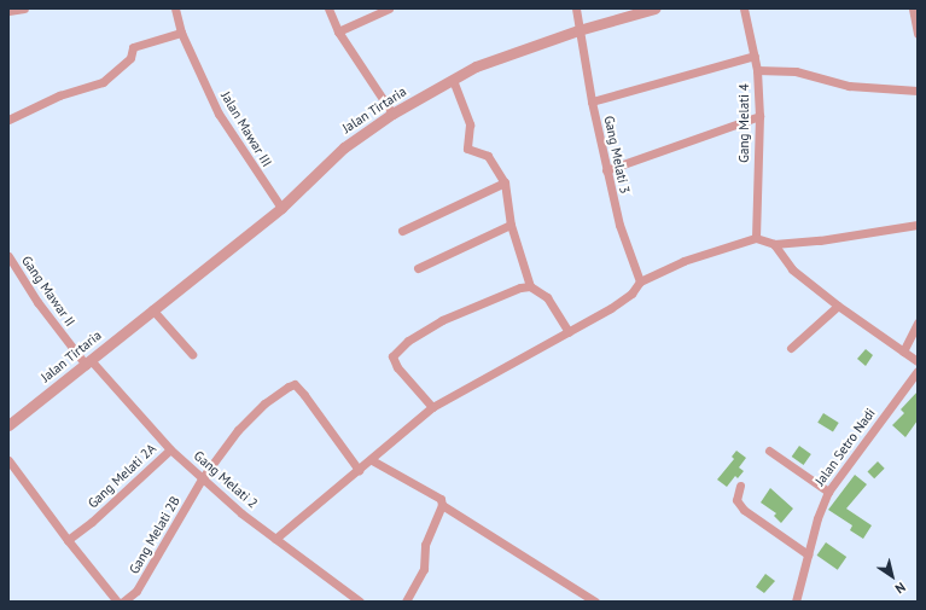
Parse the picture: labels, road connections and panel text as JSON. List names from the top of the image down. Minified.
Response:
{"streets":{"street":["Jalan Tirtaria","Gang Melati 4","Jalan Mawar III","Gang Melati 3","Gang Mawar II","Jalan Setro Nadi","Gang Melati 2A","Gang Melati 2","Gang Melati 2B"]},"crossings":[["Jalan Tirtaria","Jalan Mawar III"],["Jalan Tirtaria","Gang Melati 3"],["Jalan Tirtaria","Gang Mawar II"],["Jalan Tirtaria","Gang Melati 2"],["Gang Mawar II","Gang Melati 2"],["Gang Melati 2A","Gang Melati 2"],["Gang Melati 2","Gang Melati 2B"]],"north":"bottom right"}
